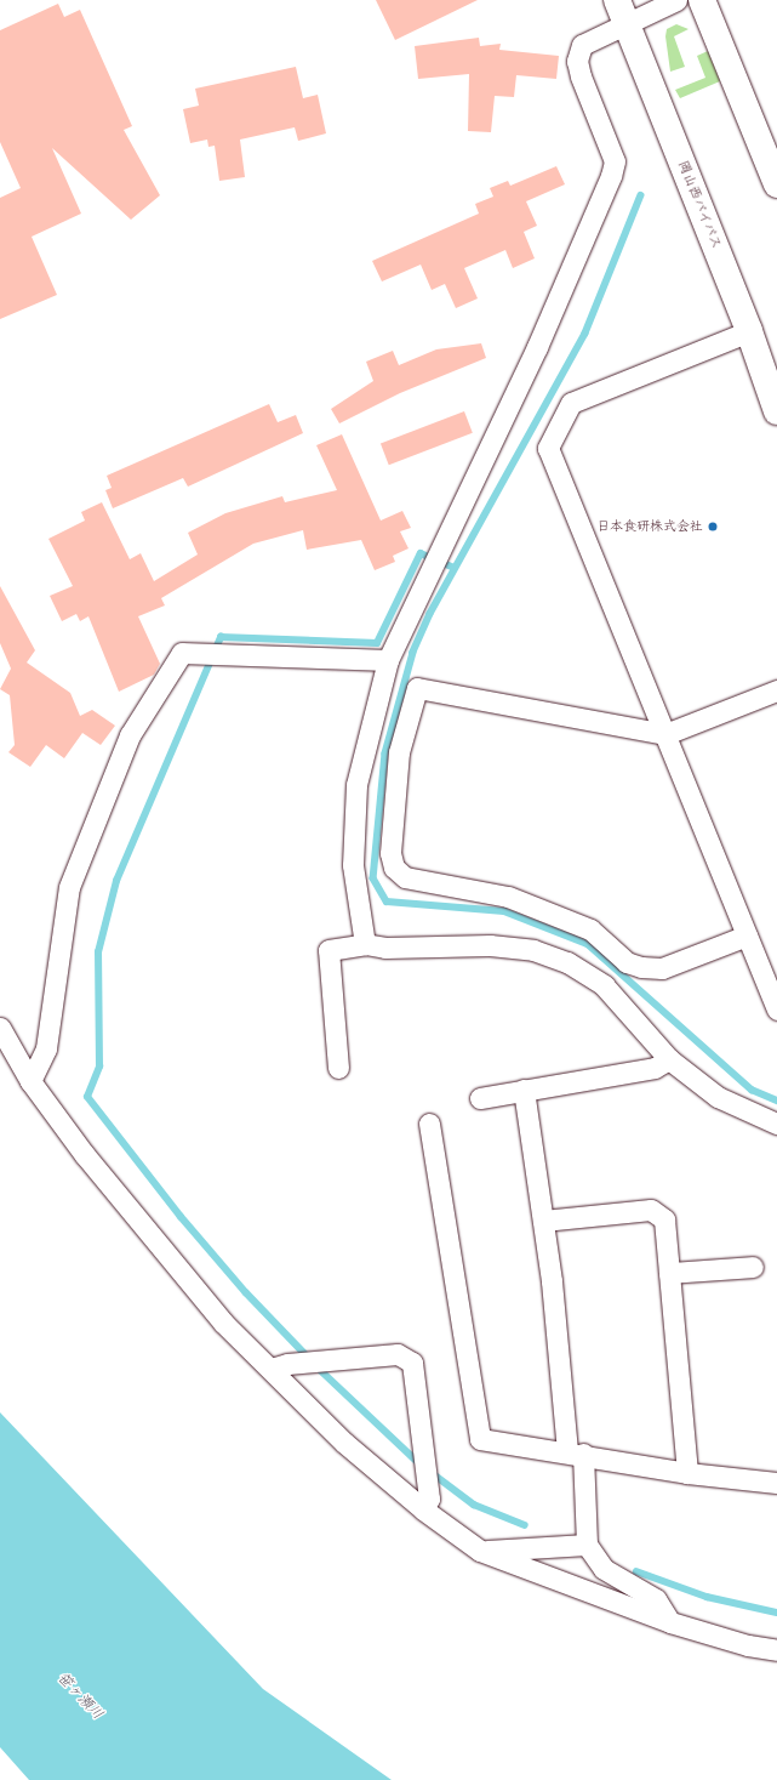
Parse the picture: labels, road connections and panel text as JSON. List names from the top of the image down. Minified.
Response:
{"streets":{"highway":["岡山西バイパス"]},"water":["笹ヶ瀬川"],"places":["日本食研株式会社"]}
